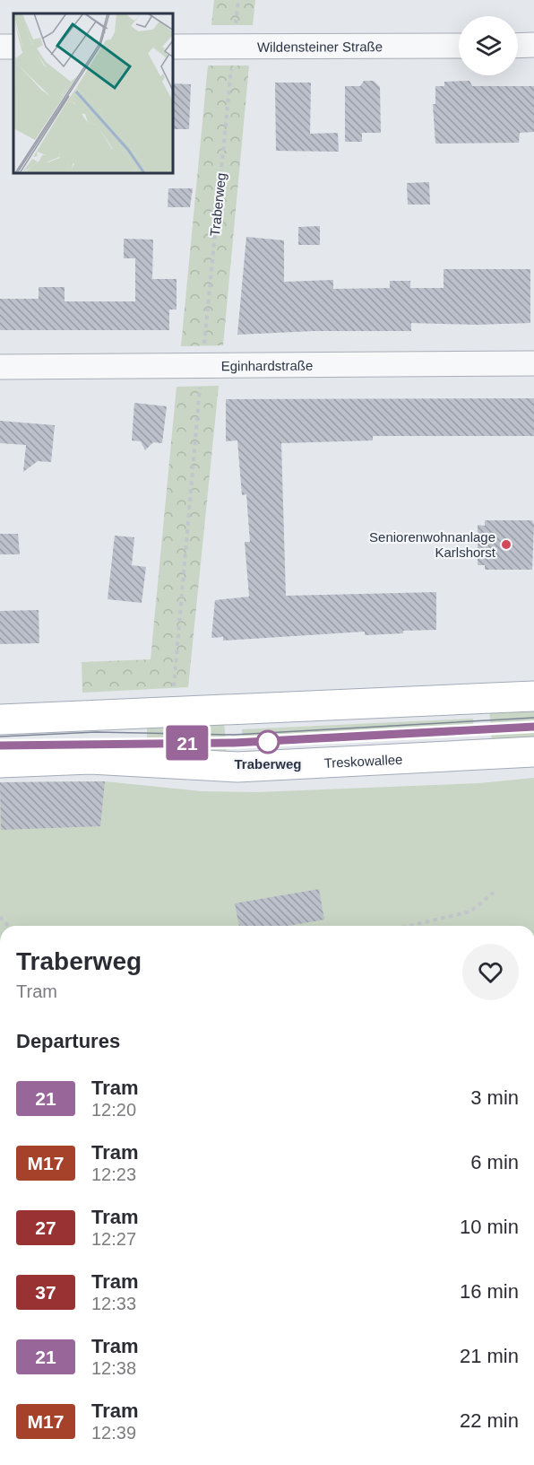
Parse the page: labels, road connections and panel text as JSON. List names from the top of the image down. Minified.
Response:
{"streets":{"main road":["Treskowallee"],"street":["Wildensteiner Straße","Eginhardstraße"],"path":["Traberweg"]},"places":["Seniorenwohnanlage Karlshorst","Traberweg"],"lines":["tram line 21"],"page":{"on_map":"21","heading":[["Traberweg","Tram"],"Departures"],"list":[{"mark":"21","name":"Tram","note":"12:20","value":"3 min"},{"mark":"M17","name":"Tram","note":"12:23","value":"6 min"},{"mark":"27","name":"Tram","note":"12:27","value":"10 min"},{"mark":"37","name":"Tram","note":"12:33","value":"16 min"},{"mark":"21","name":"Tram","note":"12:38","value":"21 min"},{"mark":"M17","name":"Tram","note":"12:39","value":"22 min"}]}}
